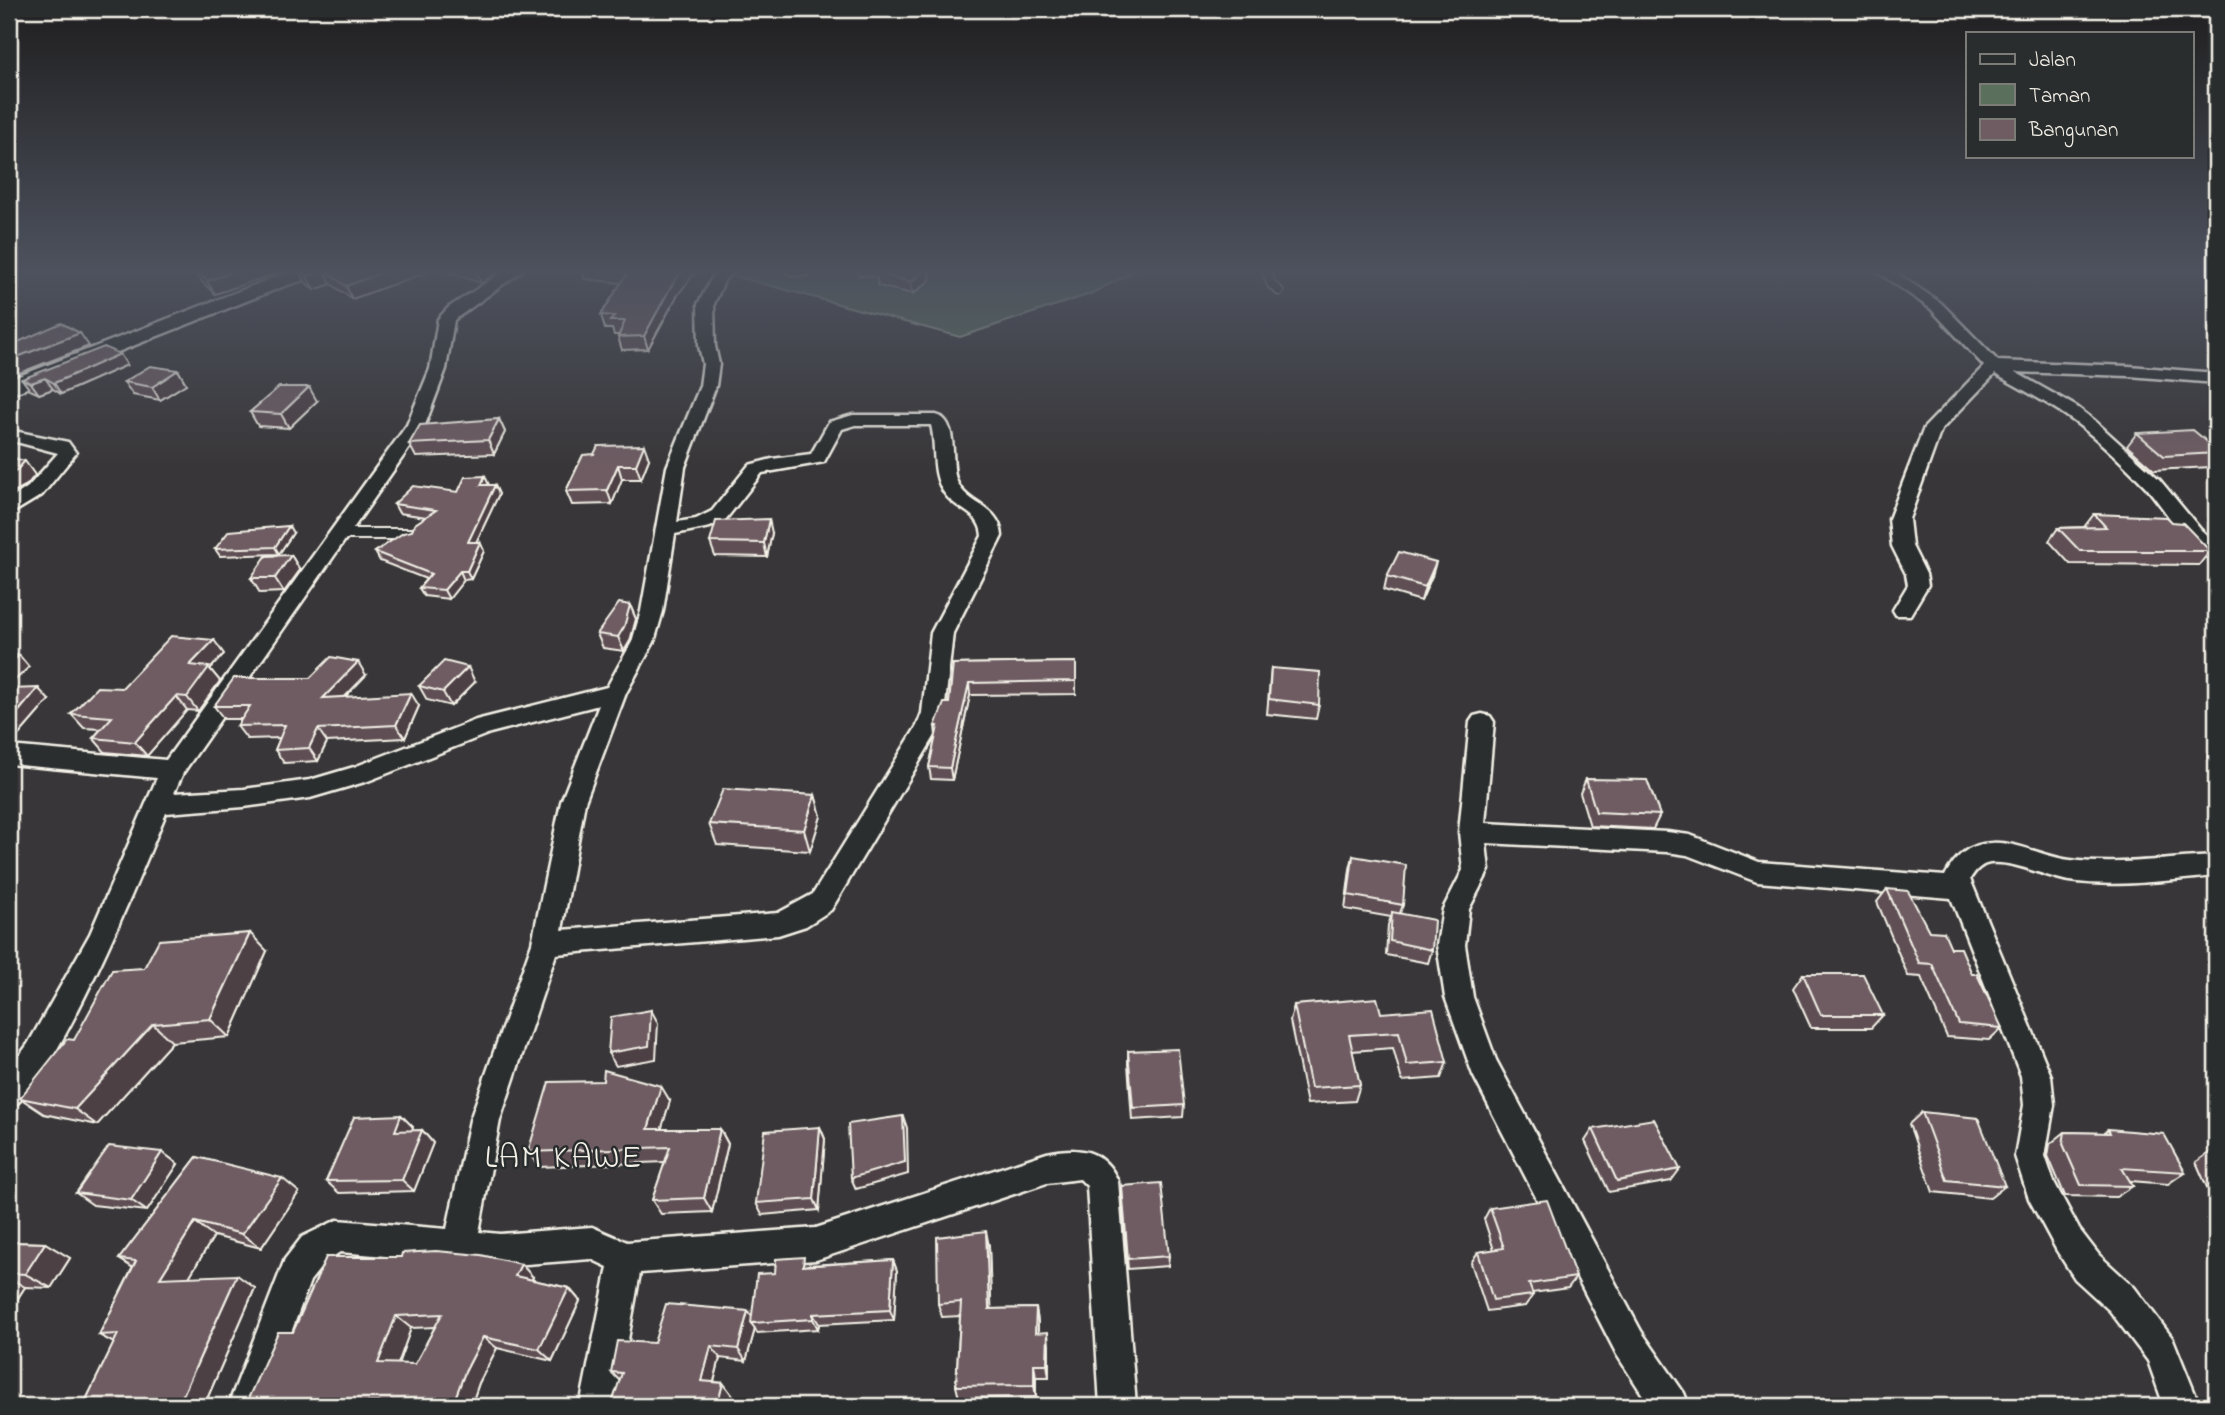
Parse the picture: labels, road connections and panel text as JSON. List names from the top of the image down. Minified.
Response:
{"districts":["LAM KAWE"],"legend":["Jalan","Taman","Bangunan"]}
